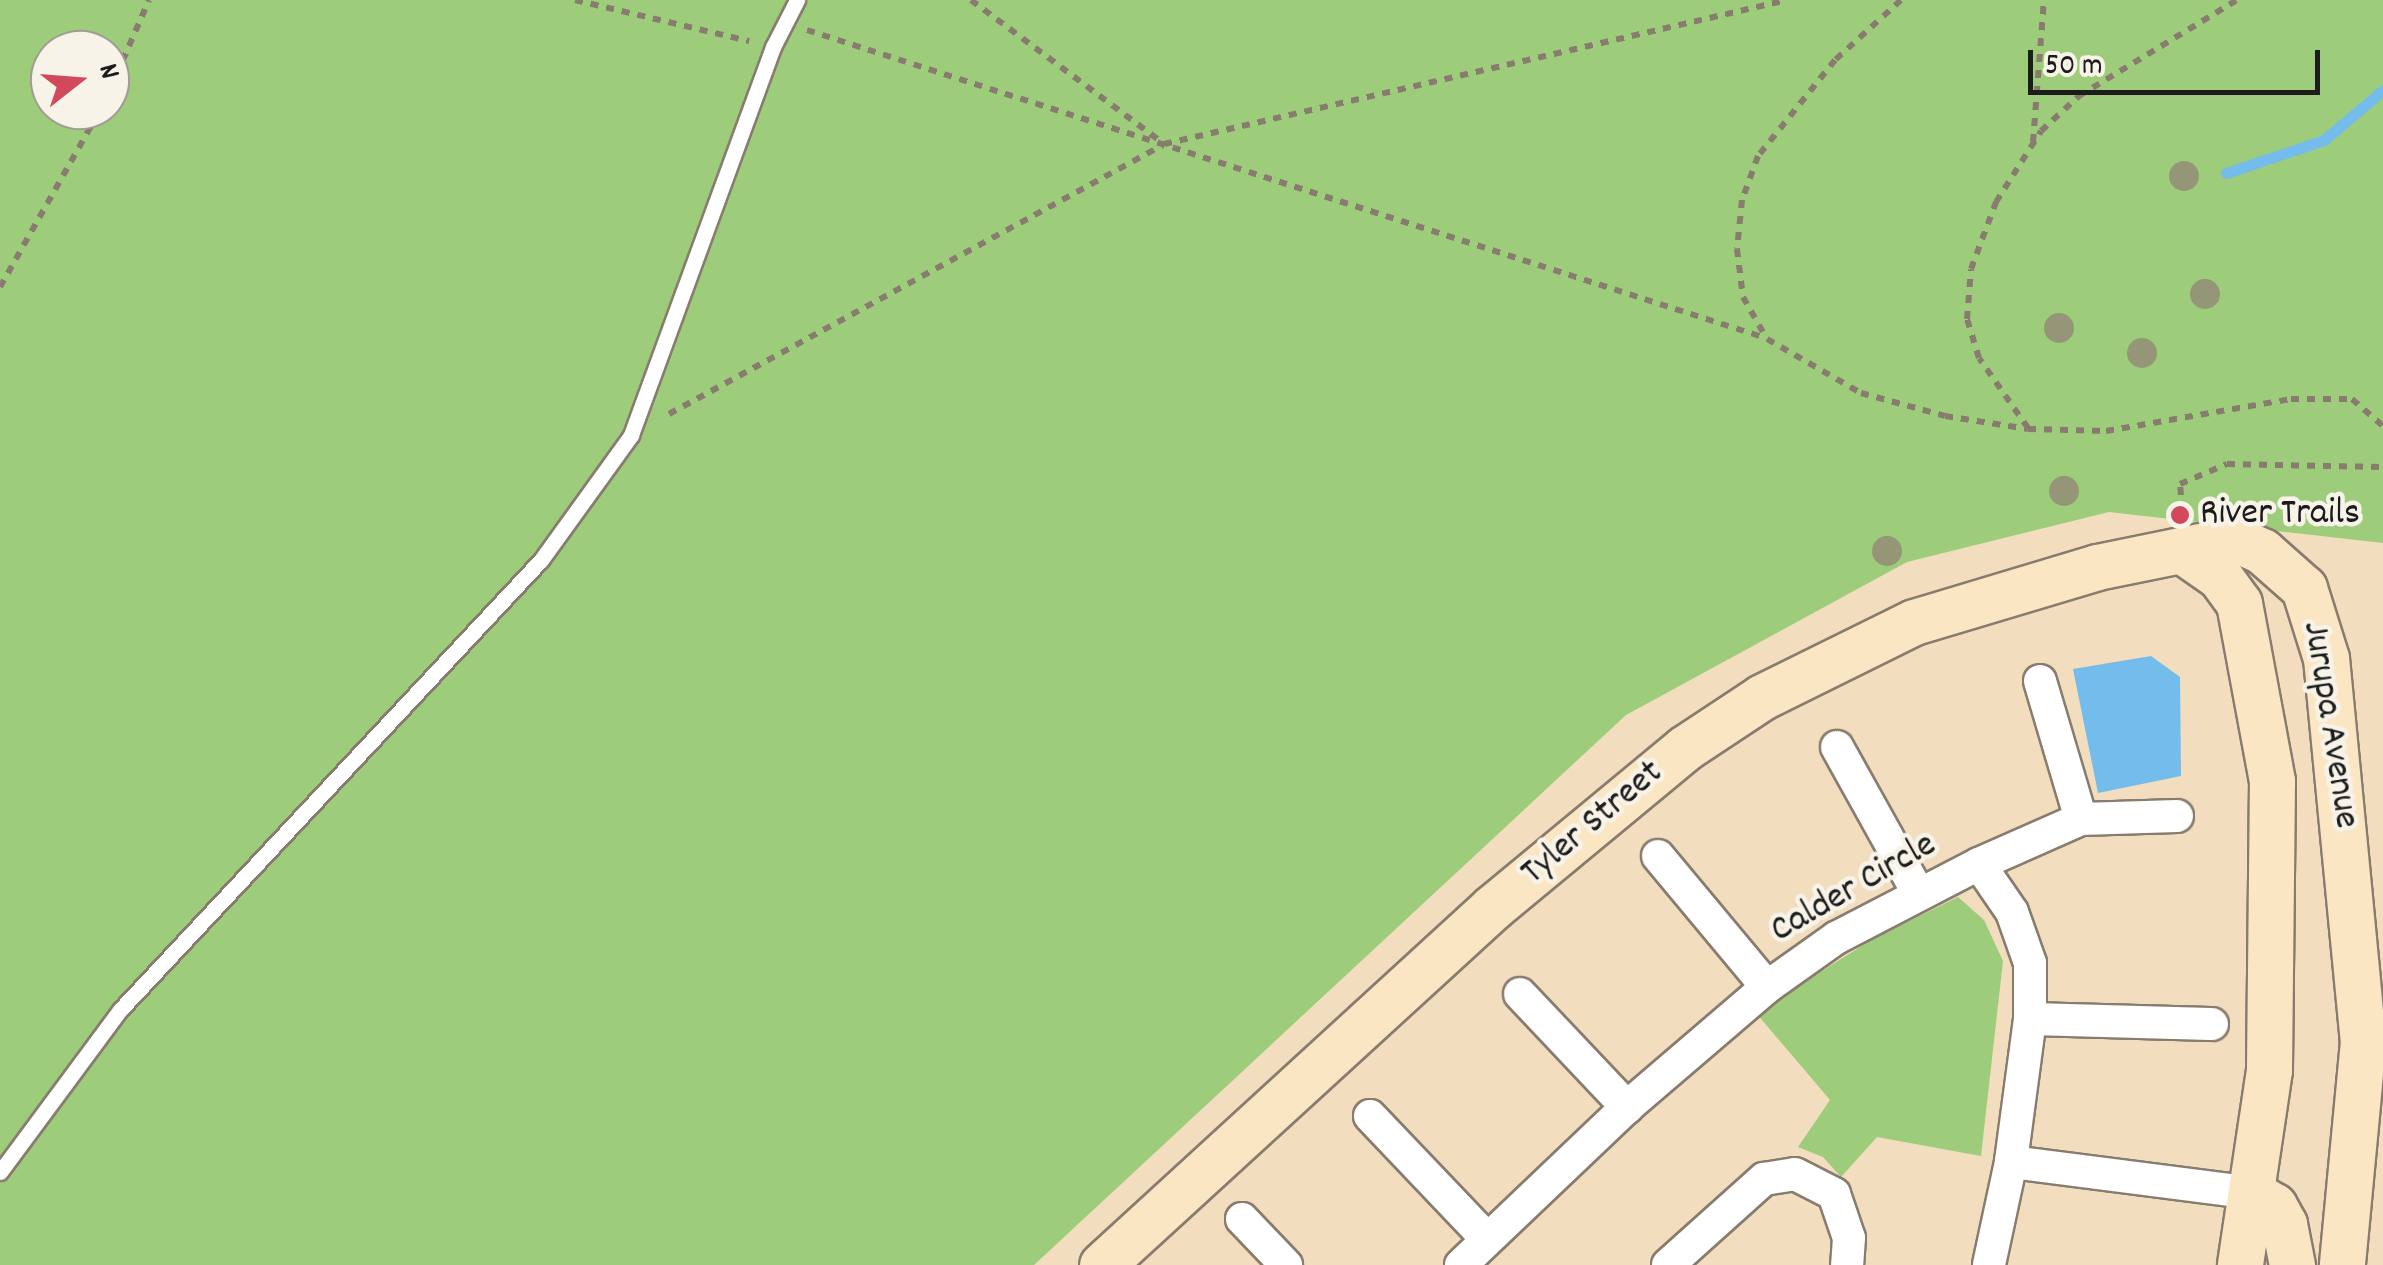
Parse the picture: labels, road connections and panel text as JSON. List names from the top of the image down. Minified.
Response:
{"streets":{"main road":["Jurupa Avenue","Tyler Street"],"street":["Calder Circle"]},"crossings":[["Jurupa Avenue","Tyler Street"]],"places":["River Trails"],"scale_bar":"50 m","north":"right"}
